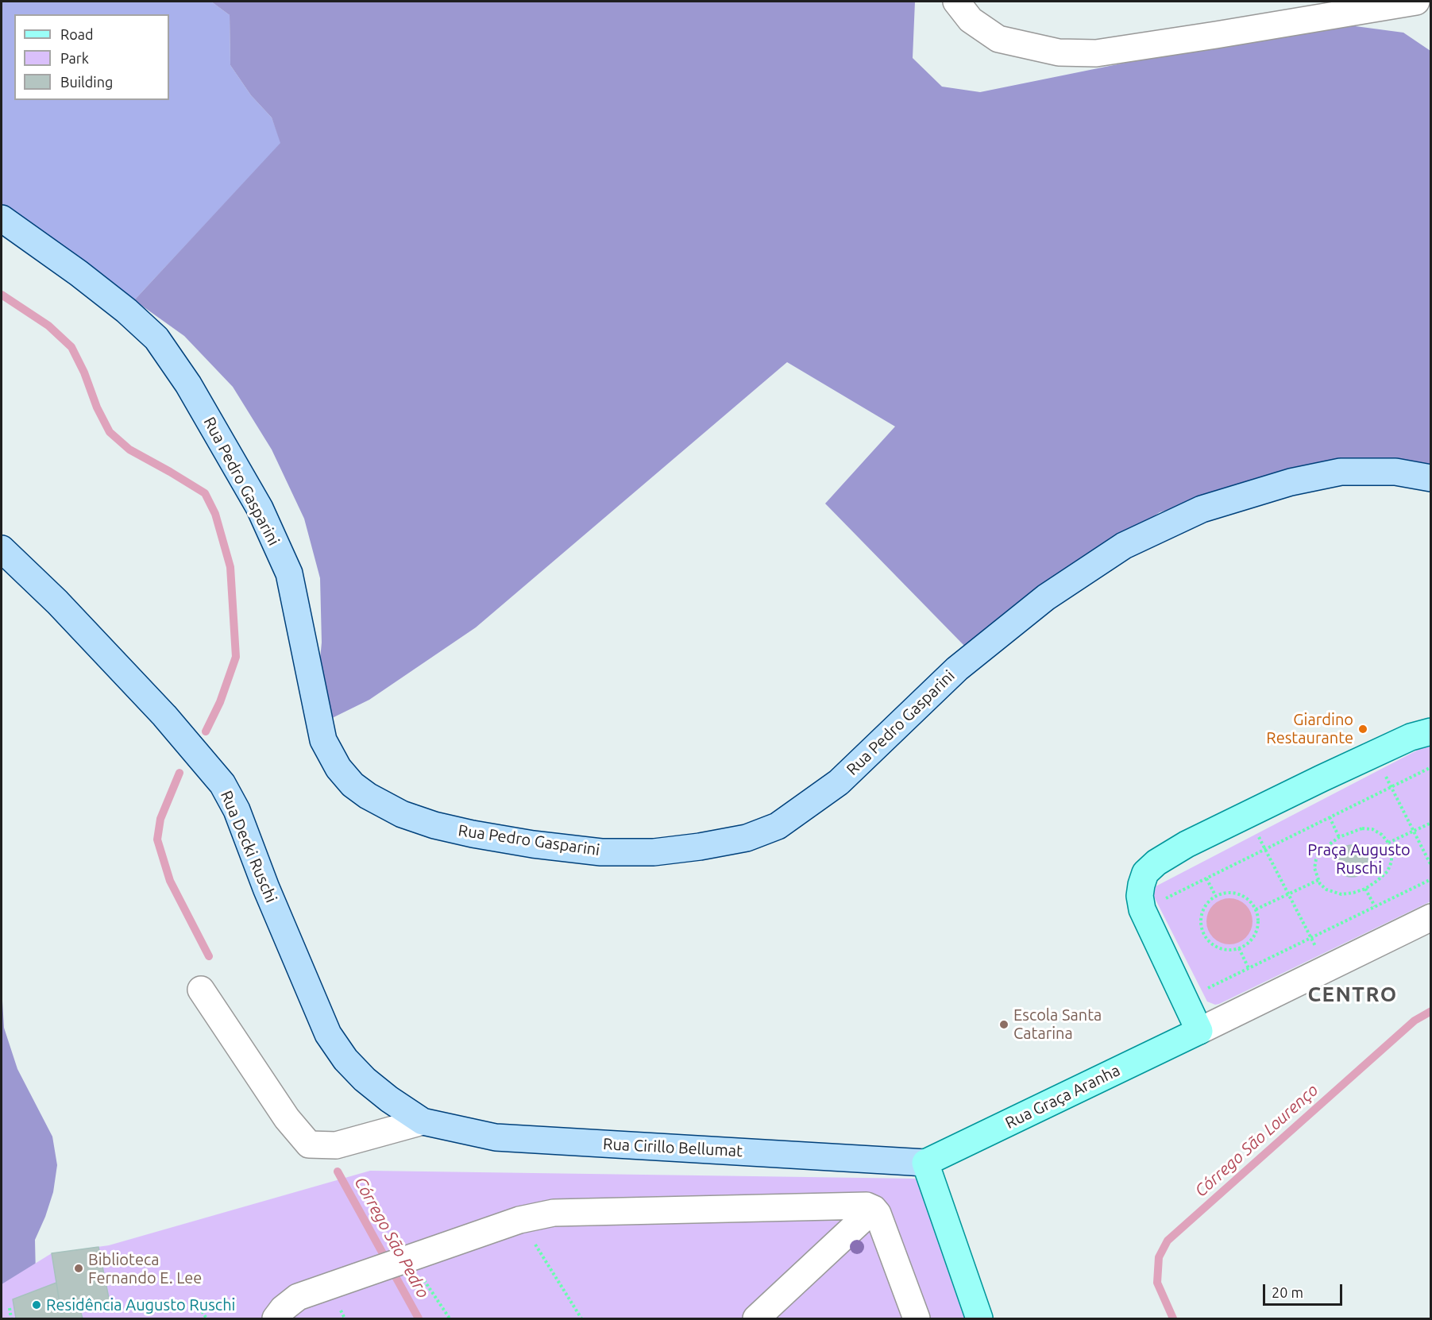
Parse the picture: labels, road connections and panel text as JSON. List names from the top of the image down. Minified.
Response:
{"streets":{"main road":["Rua Graça Aranha"],"street":["Rua Pedro Gasparini","Rua Decki Ruschi","Rua Cirillo Bellumat"]},"crossings":[["Rua Decki Ruschi","Rua Cirillo Bellumat"],["Rua Graça Aranha","Rua Cirillo Bellumat"]],"districts":["CENTRO"],"water":["Córrego São Lourenço","Córrego São Pedro"],"parks":["Praça Augusto Ruschi"],"places":["Giardino Restaurante","Escola Santa Catarina","Biblioteca Fernando E. Lee","Residência Augusto Ruschi"],"legend":["Road","Park","Building"],"scale_bar":"20 m"}
